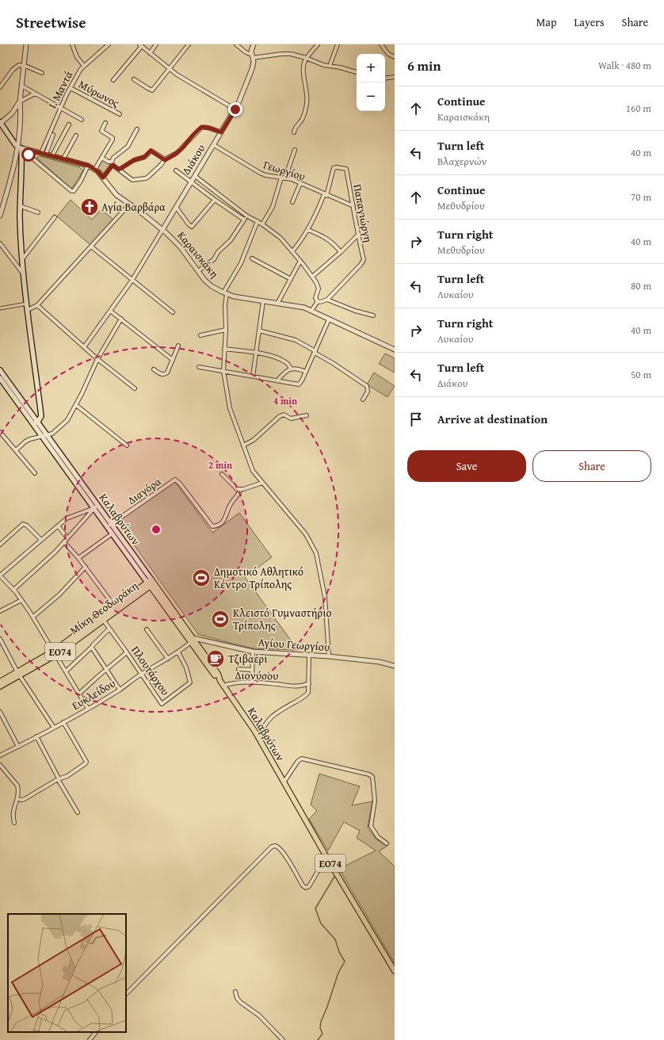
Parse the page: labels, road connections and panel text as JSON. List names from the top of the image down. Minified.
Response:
{"streets":{"main road":["Καλαβρύτων","Μίκη Θεοδωράκη","ΕΟ74"],"street":["Ι. Μαντά","Μύρωνος","Διάκου","Γεωργίου","Παπαγιώργη","Καραισκάκη","Διαγόρα","Αγίου Γεωργίου","Πλουτάρχου","Διονύσου","Ευκλείδου"]},"crossings":[["Ι. Μαντά","Μύρωνος"],["Ι. Μαντά","Καραισκάκη"],["Διάκου","Γεωργίου"],["Διάκου","Καραισκάκη"],["Γεωργίου","Παπαγιώργη"],["Διαγόρα","Καλαβρύτων"],["Καλαβρύτων","Μίκη Θεοδωράκη"],["Καλαβρύτων","Αγίου Γεωργίου"],["Καλαβρύτων","ΕΟ74"],["Καλαβρύτων","Διονύσου"],["Καλαβρύτων","Ευκλείδου"],["Μίκη Θεοδωράκη","Πλουτάρχου"],["Αγίου Γεωργίου","Ευκλείδου"],["Πλουτάρχου","Ευκλείδου"]],"places":{"church":["Αγία Βαρβάρα"],"sports":["Δημοτικό Αθλητικό Κέντρο Τρίπολης","Κλειστό Γυμναστήριο Τρίπολης"],"cafe":["Τζιβαέρι"]},"page":{"header":"Streetwise","nav":["Map","Layers","Share"],"heading":["6 min","Walk · 480 m"],"map_buttons":["+","−"],"list":[["Continue","Καραισκάκη","160 m"],["Turn left","Βλαχερνών","40 m"],["Continue","Μεθυδρίου","70 m"],["Turn right","Μεθυδρίου","40 m"],["Turn left","Λυκαίου","80 m"],["Turn right","Λυκαίου","40 m"],["Turn left","Διάκου","50 m"],"Arrive at destination"],"buttons":["Save","Share"]},"rings":["4 min","2 min"]}
